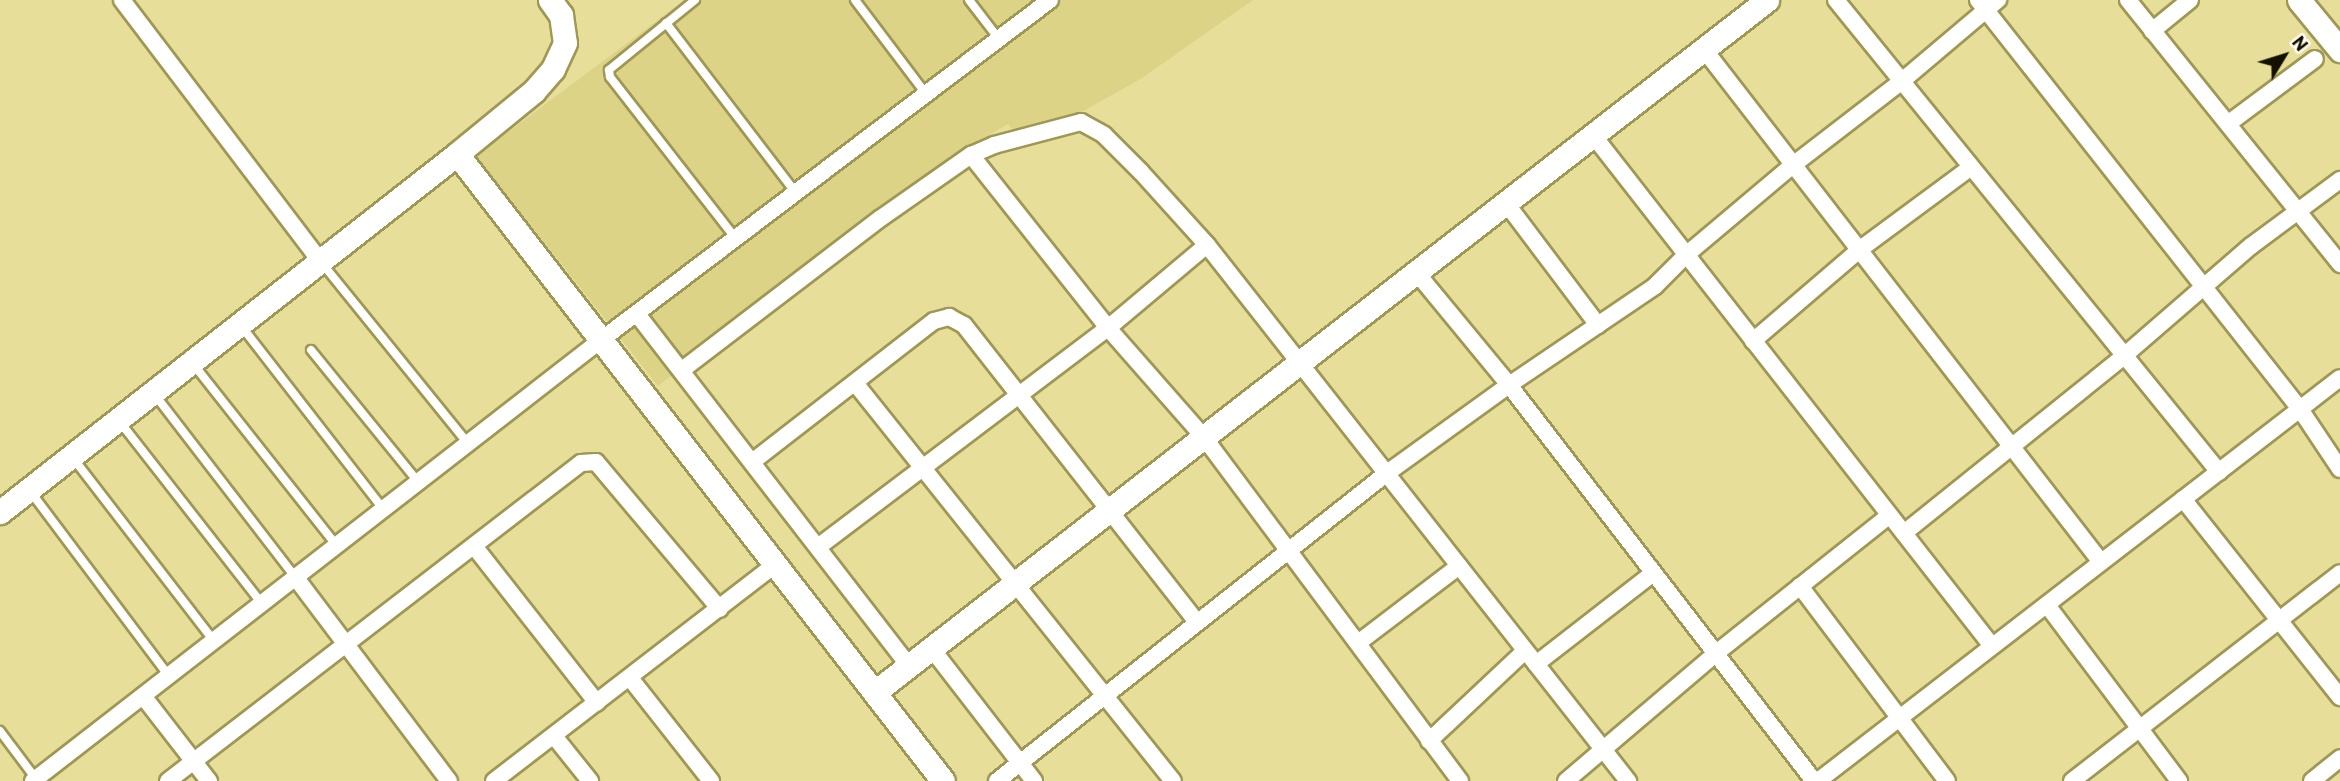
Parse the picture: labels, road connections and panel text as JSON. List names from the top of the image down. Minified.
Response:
{"north":"top right"}
